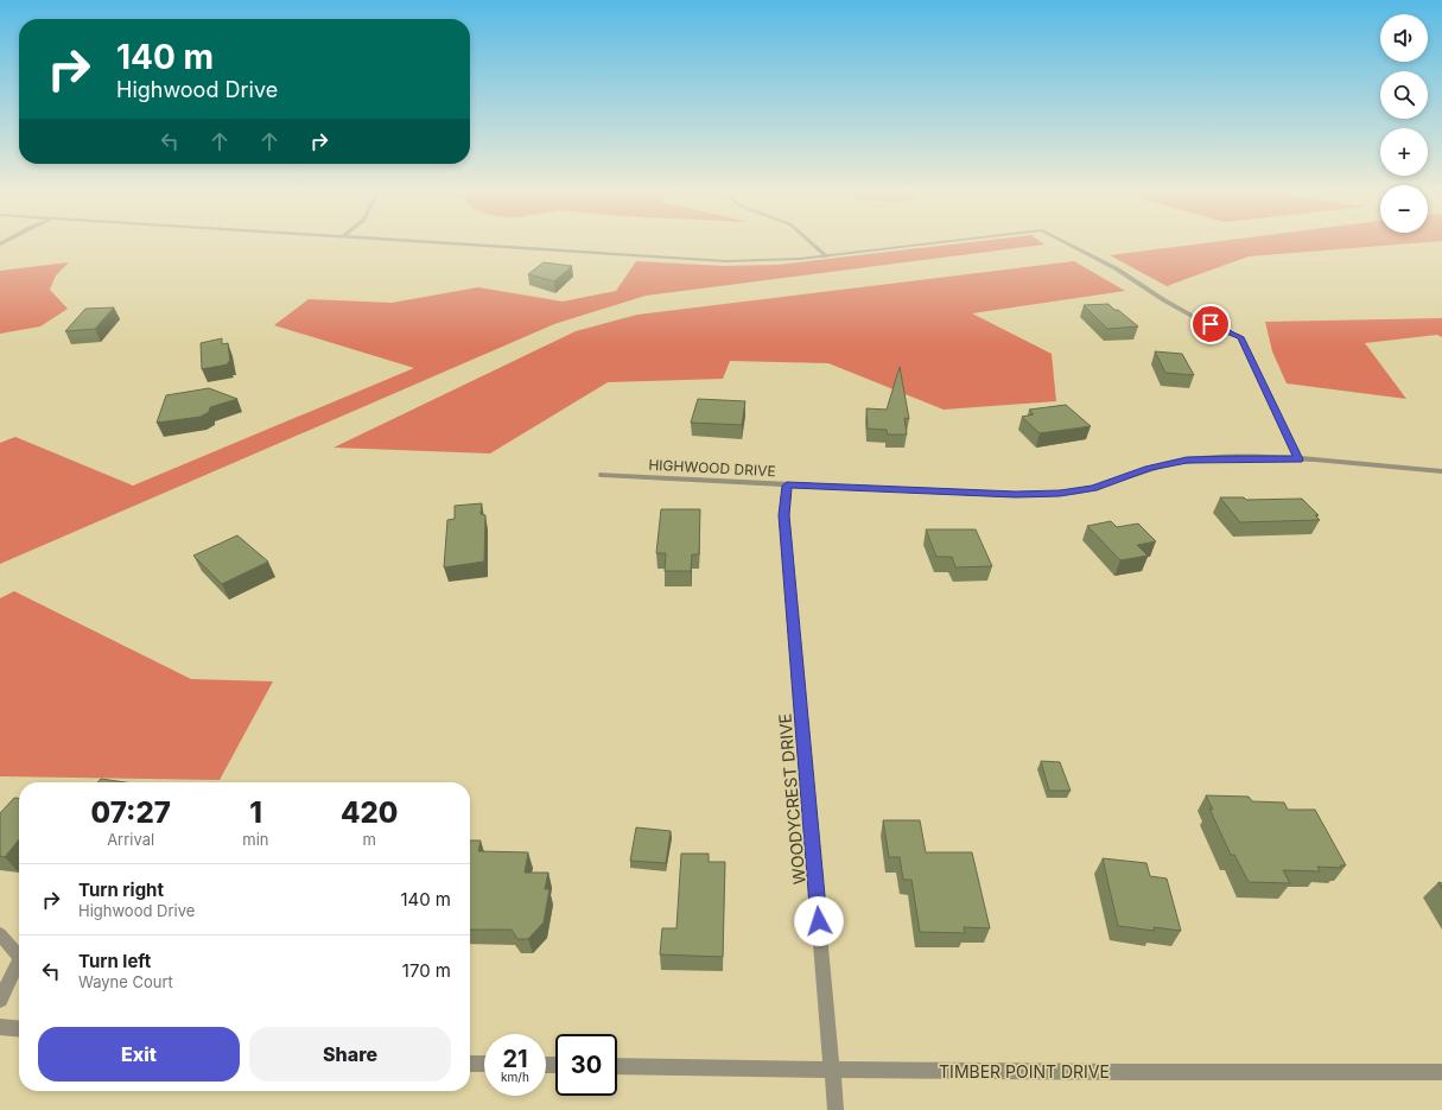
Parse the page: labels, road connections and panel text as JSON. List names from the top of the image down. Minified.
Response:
{"streets":{"street":["HIGHWOOD DRIVE","WOODYCREST DRIVE","TIMBER POINT DRIVE"]},"crossings":[["HIGHWOOD DRIVE","WOODYCREST DRIVE"],["WOODYCREST DRIVE","TIMBER POINT DRIVE"]],"page":{"map_buttons":["+","−"],"turn":["140 m","Highwood Drive"],"eta":["07:27","Arrival","1","min","420","m"],"list":[{"name":"Turn right","note":"Highwood Drive","value":"140 m"},{"name":"Turn left","note":"Wayne Court","value":"170 m"}],"buttons":["Exit","Share"],"speed":"21 km/h","limit":"30"}}
